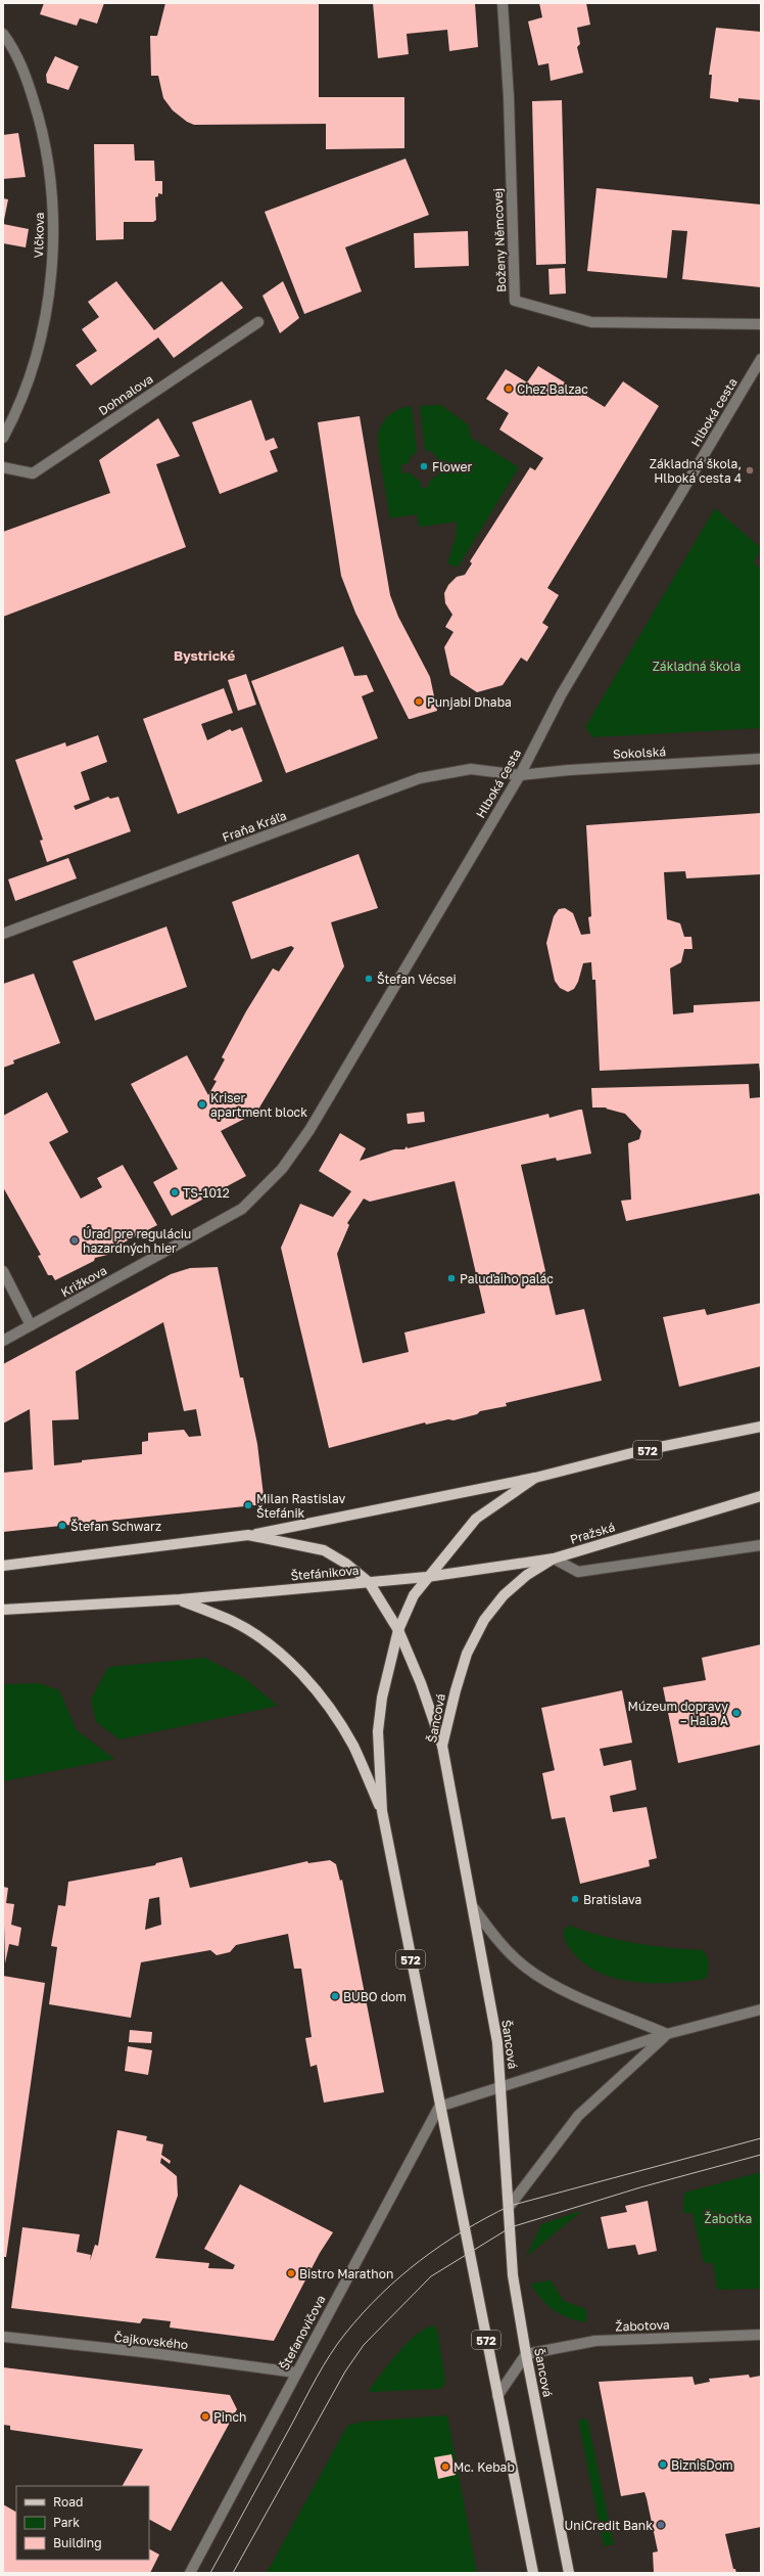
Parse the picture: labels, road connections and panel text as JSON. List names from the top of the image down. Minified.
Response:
{"streets":{"main road":["572","Pražská","Štefánikova","Šancová"],"street":["Vlčkova","Boženy Němcovej","Dohnalova","Hlboká cesta","Sokolská","Fraňa Kráľa","Križkova","Žabotova","Štefanovičova","Čajkovského"]},"crossings":[["Hlboká cesta","Sokolská"],["Hlboká cesta","Fraňa Kráľa"],["Hlboká cesta","Križkova"],["Sokolská","Fraňa Kráľa"],["572","Pražská"],["572","Štefanovičova"],["Pražská","Štefánikova"],["Pražská","Šancová"],["Šancová","Žabotova"],["Štefanovičova","Čajkovského"]],"districts":["Bystrické"],"parks":["Základná škola","Žabotka"],"places":["Chez Balzac","Flower","Základná škola, Hlboká cesta 4","Punjabi Dhaba","Štefan Vécsei","Kriser apartment block","TS-1012","Úrad pre reguláciu hazardných hier","Paluďaiho palác","Milan Rastislav Štefánik","Štefan Schwarz","Múzeum dopravy – Hala A","Bratislava","BUBO dom","Bistro Marathon","Pinch","BiznisDom","Mc. Kebab","UniCredit Bank"],"legend":["Road","Park","Building"]}
